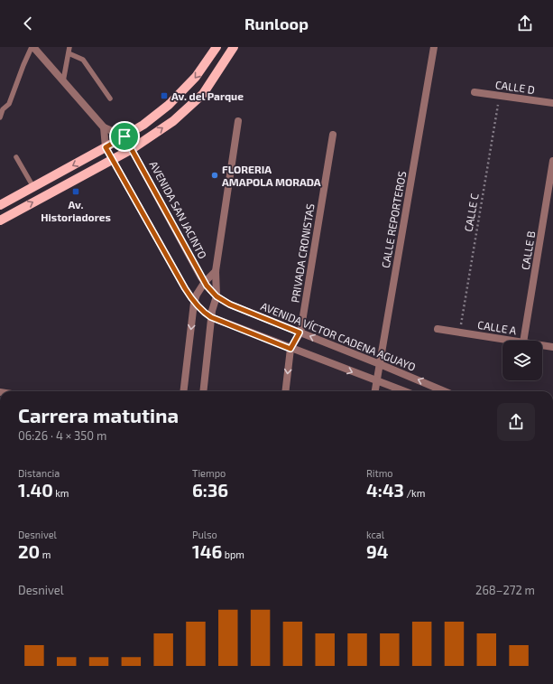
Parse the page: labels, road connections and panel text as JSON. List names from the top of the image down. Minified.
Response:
{"streets":{"street":["CALLE D","AVENIDA SAN JACINTO","CALLE REPORTEROS","CALLE B","PRIVADA CRONISTAS","CALLE A","AVENIDA VÍCTOR CADENA AGUAYO"],"path":["CALLE C"]},"crossings":[["CALLE D","CALLE C"],["AVENIDA SAN JACINTO","AVENIDA VÍCTOR CADENA AGUAYO"],["CALLE C","CALLE A"],["CALLE REPORTEROS","AVENIDA VÍCTOR CADENA AGUAYO"],["PRIVADA CRONISTAS","AVENIDA VÍCTOR CADENA AGUAYO"]],"places":{"transit":["Av. del Parque","Av. Historiadores"],"other":["FLORERIA AMAPOLA MORADA"]},"page":{"header":"Runloop","heading":["Carrera matutina","06:26 · 4 × 350 m"],"stats":[["Distancia","1.40 km"],["Tiempo","6:36"],["Ritmo","4:43 /km"],["Desnivel","20 m"],["Pulso","146 bpm"],["kcal","94"]],"chart":["Desnivel","268–272 m"]}}
